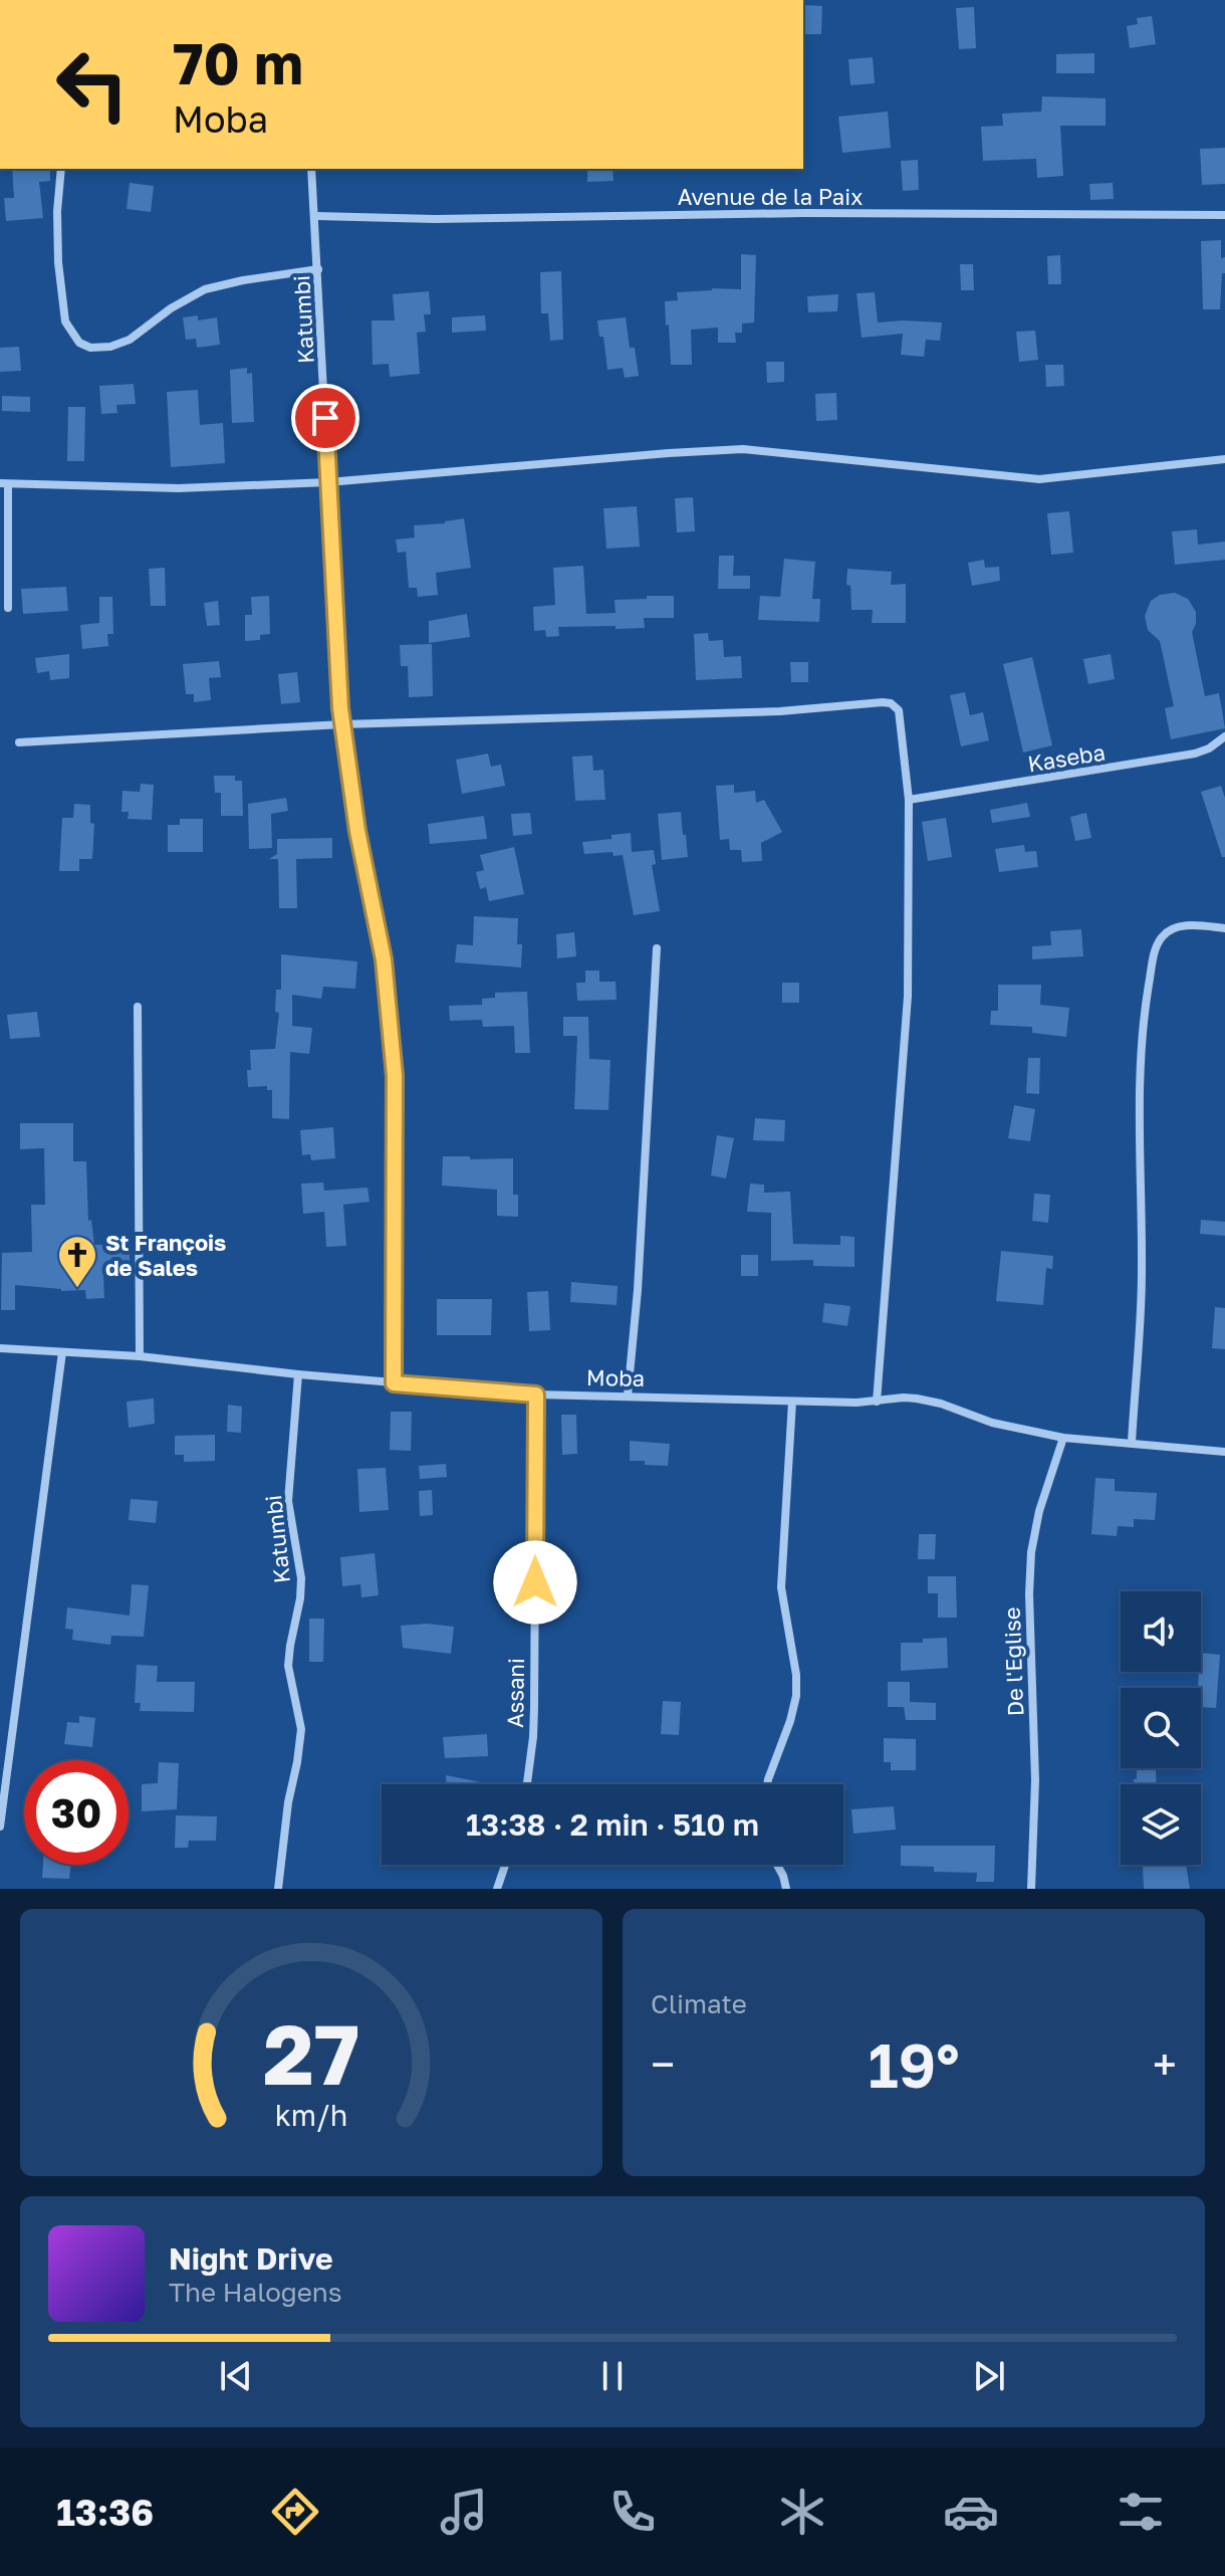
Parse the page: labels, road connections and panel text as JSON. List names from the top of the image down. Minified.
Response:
{"streets":{"street":["Avenue de la Paix","Katumbi","Kaseba","Moba","De l'Eglise","Assani"]},"crossings":[["Avenue de la Paix","Katumbi"],["Katumbi","Moba"],["Moba","De l'Eglise"],["Moba","Assani"]],"places":{"church":["St François de Sales"]},"page":{"turn":["70 m","Moba"],"limit":"30","trip":"13:38 · 2 min · 510 m","tile":"Climate","heat":["−","19°","+"],"song":["Night Drive","The Halogens"],"tabs":"13:36","gauge":["27","km/h"]}}
